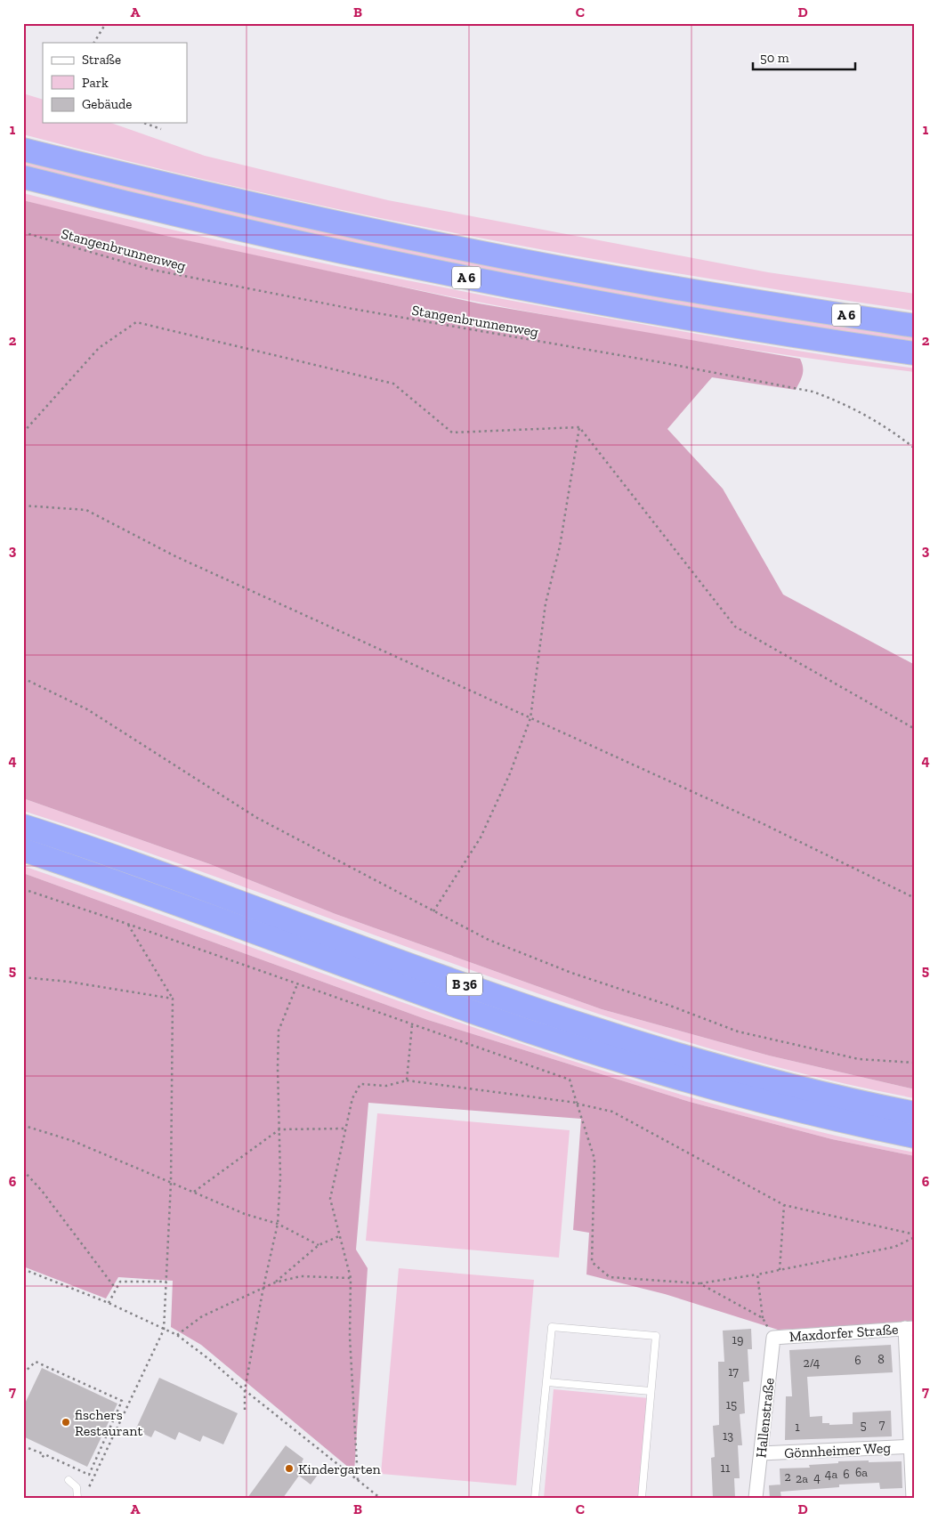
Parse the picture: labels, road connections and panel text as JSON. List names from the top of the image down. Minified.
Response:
{"streets":{"highway":["A 6","B 36"],"street":["Maxdorfer Straße","Hallenstraße","Gönnheimer Weg"],"path":["Stangenbrunnenweg"]},"crossings":[["Maxdorfer Straße","Hallenstraße"],["Hallenstraße","Gönnheimer Weg"]],"places":["fischers Restaurant","Kindergarten"],"house_numbers":["19","8","6","2/4","17","15","7","5","1","13","11","6a","4a","6","2","4","2a"],"legend":["Straße","Park","Gebäude"],"scale_bar":"50 m","grid":{"columns":["A","B","C","D"],"rows":["1","2","3","4","5","6","7"]}}
